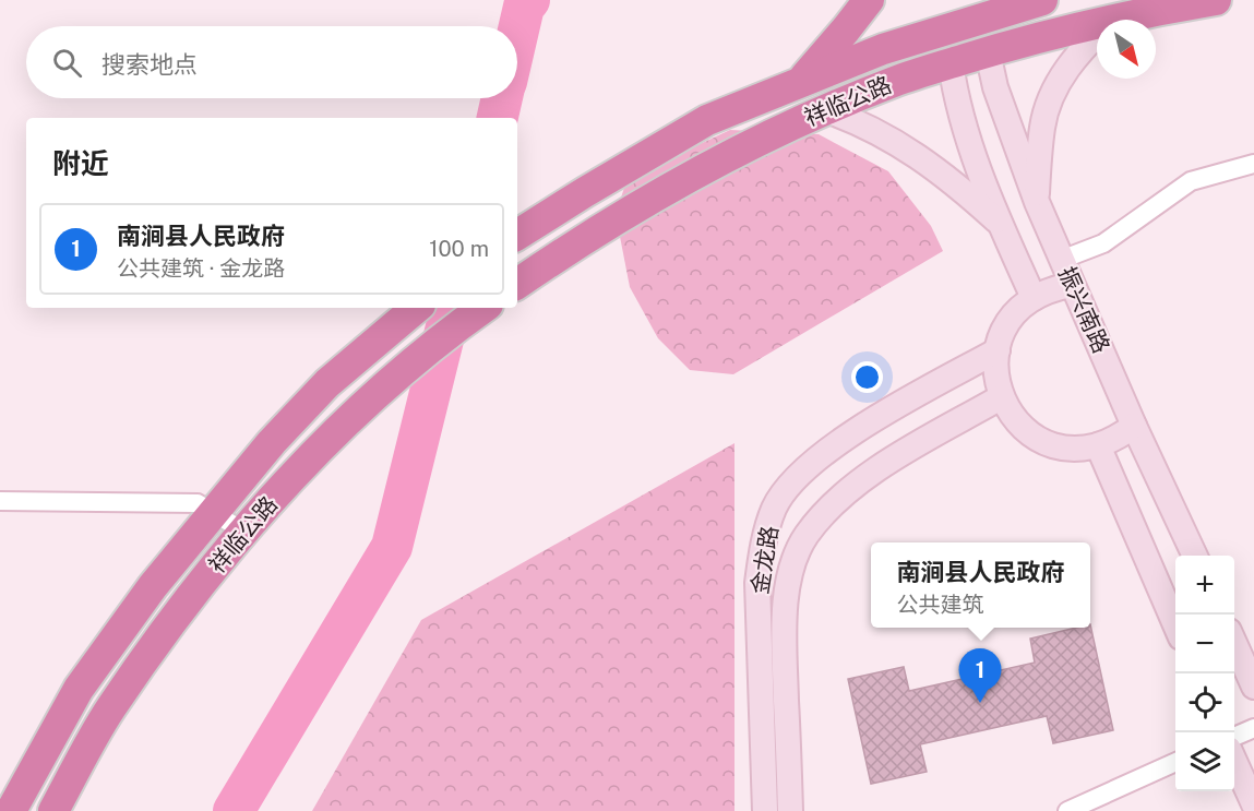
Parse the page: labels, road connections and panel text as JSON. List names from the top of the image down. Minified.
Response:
{"streets":{"highway":["祥临公路"],"main road":["振兴南路","金龙路"]},"crossings":[["祥临公路","振兴南路"],["振兴南路","金龙路"]],"north":"bottom right","page":{"search":"搜索地点","heading":"附近","list":[{"mark":"1","name":"南涧县人民政府","note":"公共建筑 · 金龙路","value":"100 m"}],"popup":["南涧县人民政府","公共建筑"],"map_buttons":["+","−"],"pins":"1"}}
